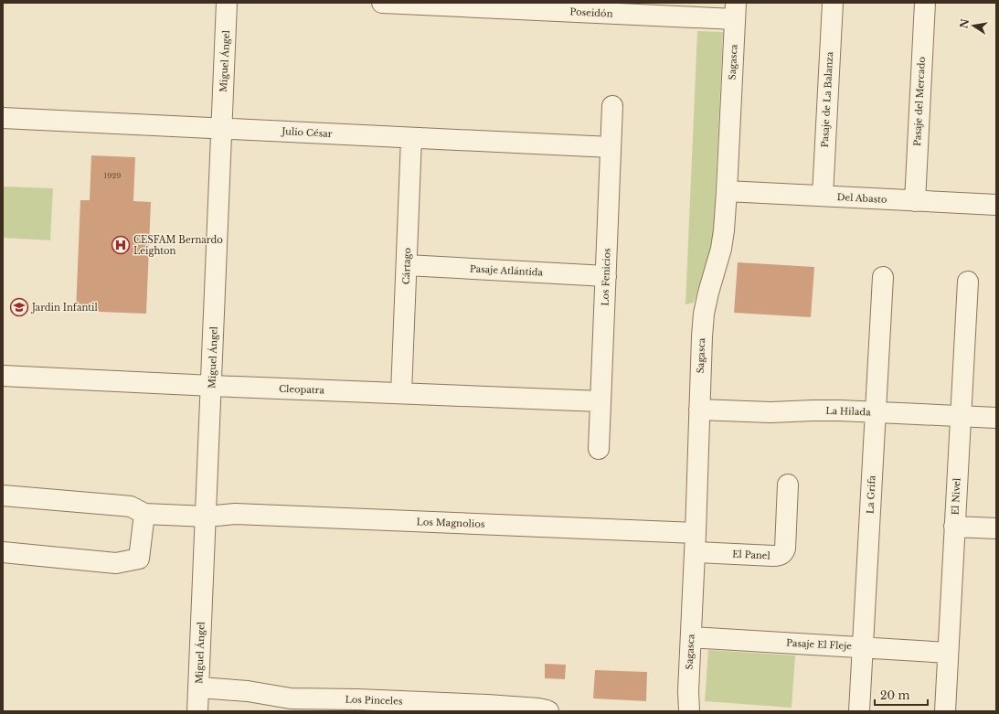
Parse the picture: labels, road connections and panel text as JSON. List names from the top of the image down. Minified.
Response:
{"streets":{"street":["Poseidón","Miguel Ángel","Sagasca","Pasaje de La Balanza","Pasaje del Mercado","Julio César","Del Abasto","Cártago","Pasaje Atlántida","Los Fenicios","Cleopatra","La Hilada","La Grifa","El Nivel","Los Magnolios","El Panel","Pasaje El Fleje","Los Pinceles"]},"crossings":[["Poseidón","Sagasca"],["Miguel Ángel","Julio César"],["Miguel Ángel","Cleopatra"],["Miguel Ángel","Los Magnolios"],["Miguel Ángel","Los Pinceles"],["Sagasca","Del Abasto"],["Sagasca","La Hilada"],["Sagasca","Los Magnolios"],["Sagasca","El Panel"],["Sagasca","Pasaje El Fleje"],["Pasaje de La Balanza","Del Abasto"],["Pasaje del Mercado","Del Abasto"],["Julio César","Cártago"],["Julio César","Los Fenicios"],["Cártago","Pasaje Atlántida"],["Cártago","Cleopatra"],["Pasaje Atlántida","Los Fenicios"],["Los Fenicios","Cleopatra"],["La Hilada","La Grifa"],["La Hilada","El Nivel"],["La Grifa","Pasaje El Fleje"],["El Nivel","Pasaje El Fleje"],["Los Magnolios","El Panel"]],"places":{"hospital":["CESFAM Bernardo Leighton"],"school or university":["Jardin Infantil"]},"house_numbers":["1929"],"scale_bar":"20 m","north":"left"}
